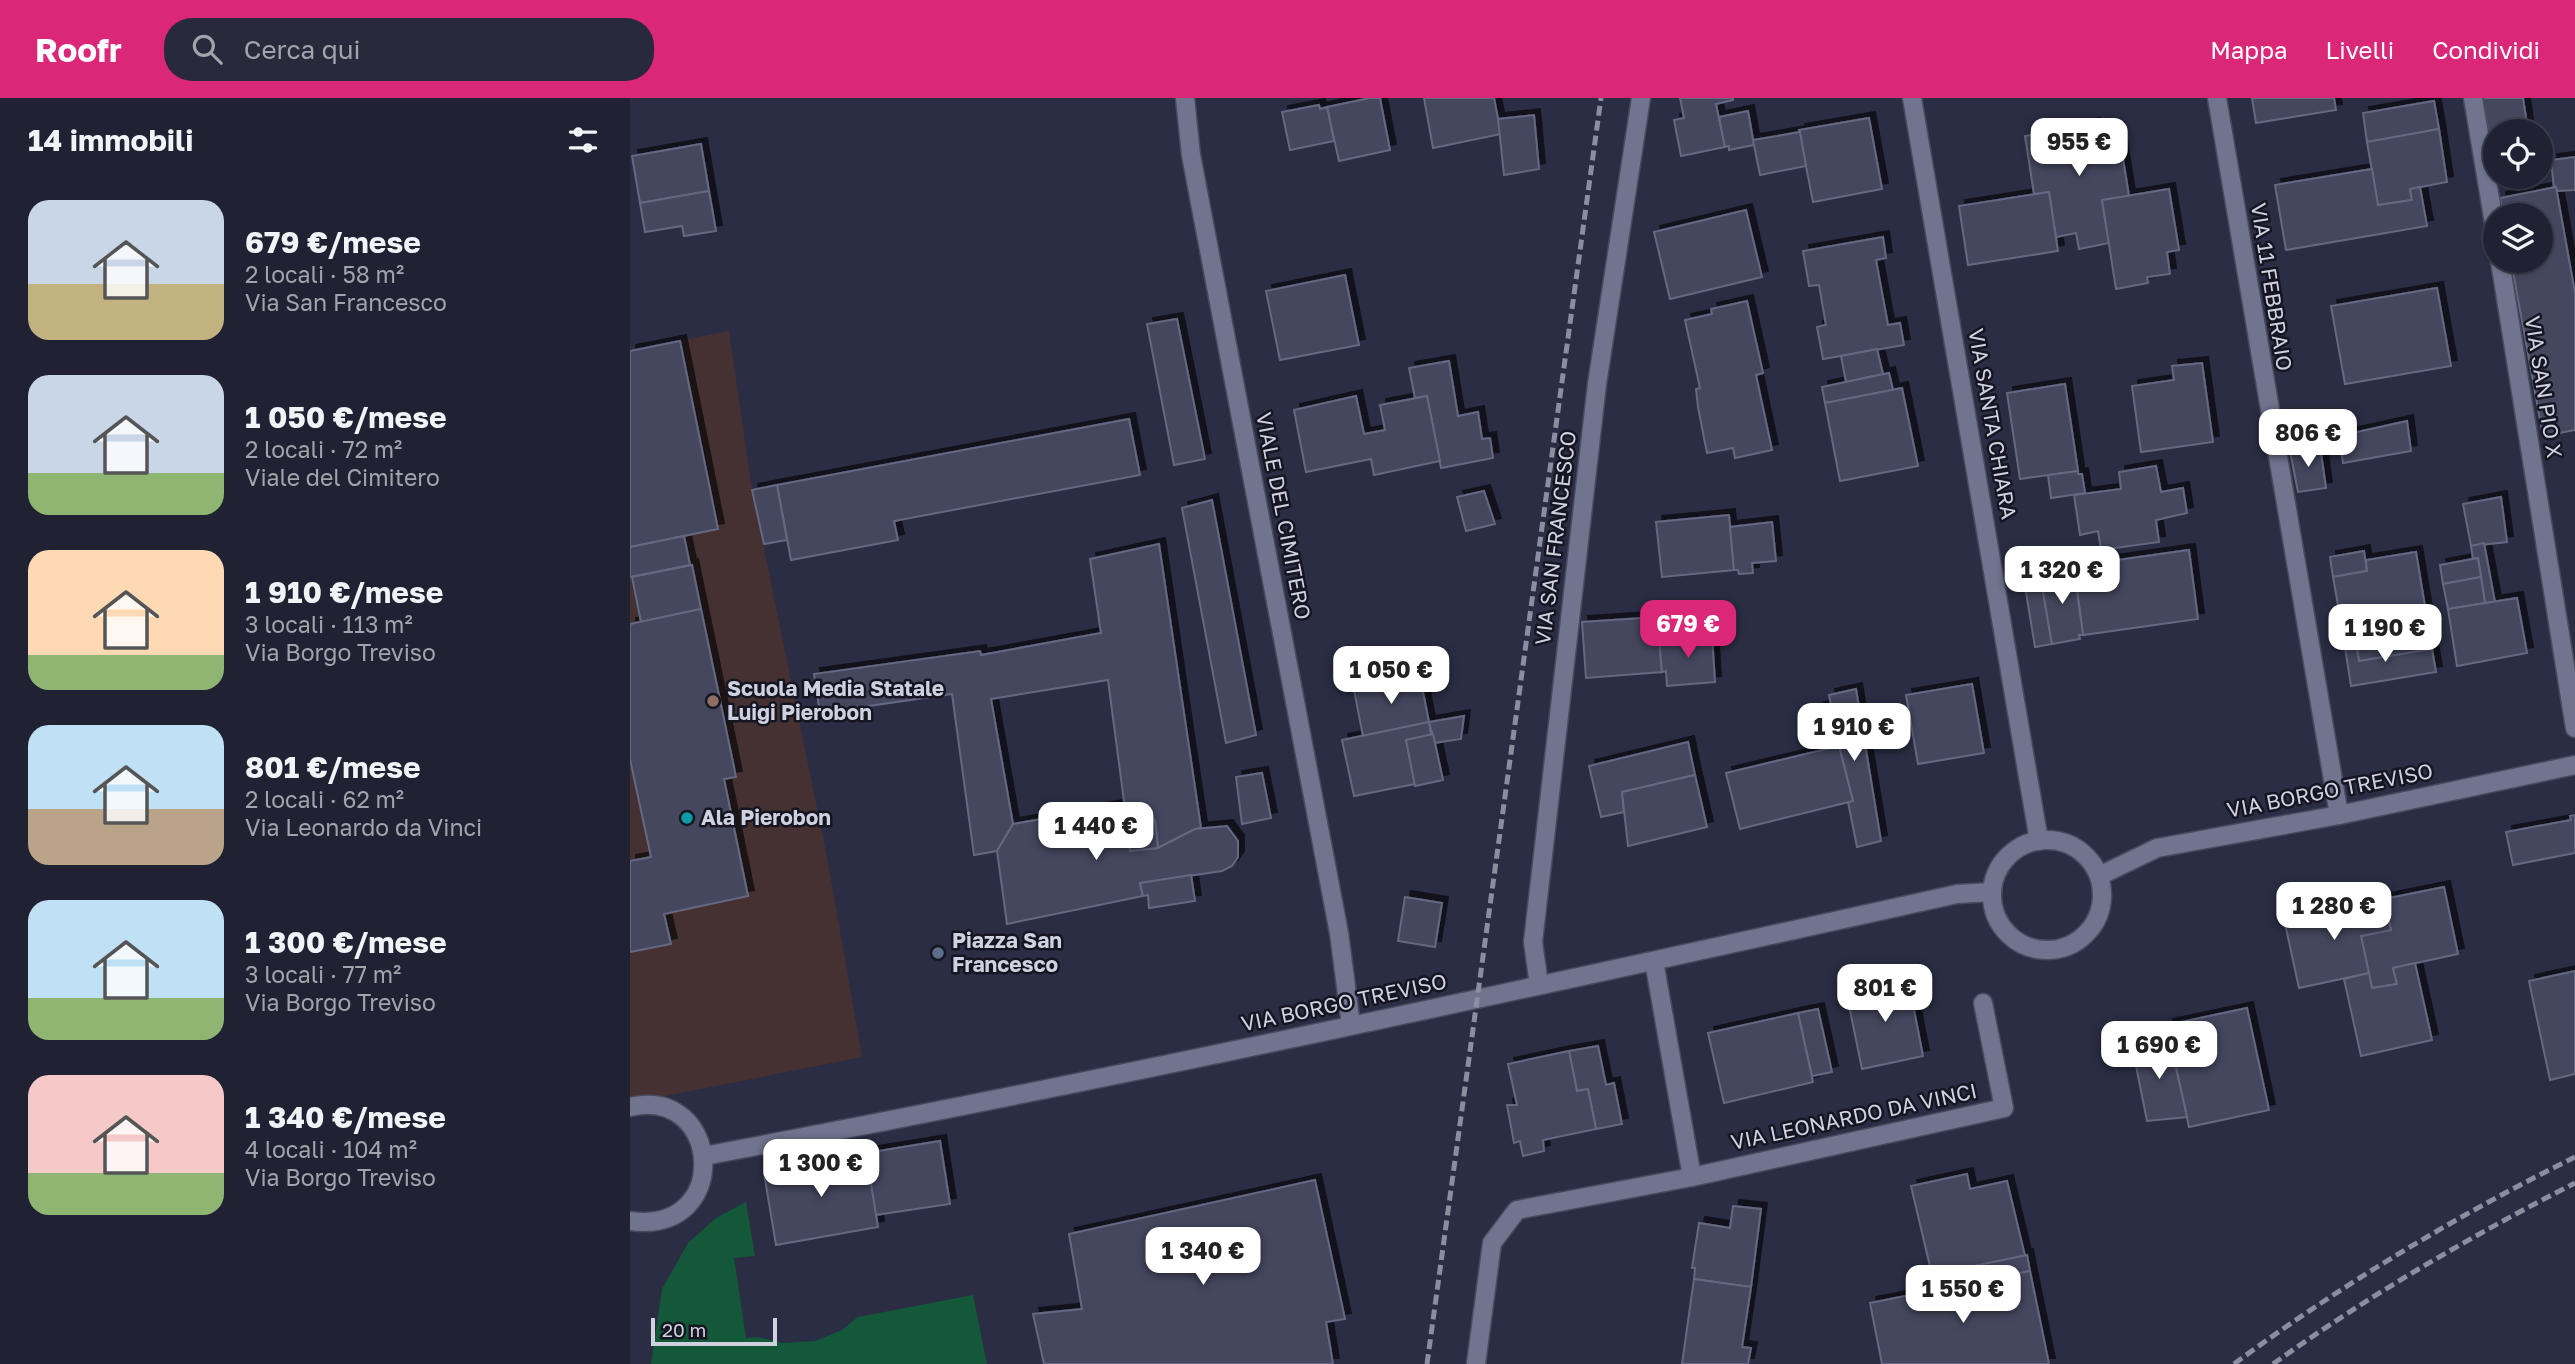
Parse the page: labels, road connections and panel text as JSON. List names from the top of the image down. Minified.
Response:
{"streets":{"street":["VIA 11 FEBBRAIO","VIA SAN PIO X","VIA SANTA CHIARA","VIALE DEL CIMITERO","VIA SAN FRANCESCO","VIA BORGO TREVISO","VIA LEONARDO DA VINCI"]},"crossings":[["VIA 11 FEBBRAIO","VIA BORGO TREVISO"],["VIA SANTA CHIARA","VIA BORGO TREVISO"],["VIALE DEL CIMITERO","VIA BORGO TREVISO"],["VIA SAN FRANCESCO","VIA BORGO TREVISO"]],"places":["Scuola Media Statale Luigi Pierobon","Ala Pierobon","Piazza San Francesco"],"scale_bar":"20 m","page":{"header":"Roofr","search":"Cerca qui","nav":["Mappa","Livelli","Condividi"],"heading":"14 immobili","price":["955 €","806 €","1 320 €","679 €","1 190 €","1 050 €","1 910 €","1 440 €","1 280 €","801 €","1 690 €","1 300 €","1 340 €","1 550 €"],"list":[{"name":"679 €/mese","note":"2 locali · 58 m² · Via San Francesco"},{"name":"1 050 €/mese","note":"2 locali · 72 m² · Viale del Cimitero"},{"name":"1 910 €/mese","note":"3 locali · 113 m² · Via Borgo Treviso"},{"name":"801 €/mese","note":"2 locali · 62 m² · Via Leonardo da Vinci"},{"name":"1 300 €/mese","note":"3 locali · 77 m² · Via Borgo Treviso"},{"name":"1 340 €/mese","note":"4 locali · 104 m² · Via Borgo Treviso"}],"scale":"20 m"}}
